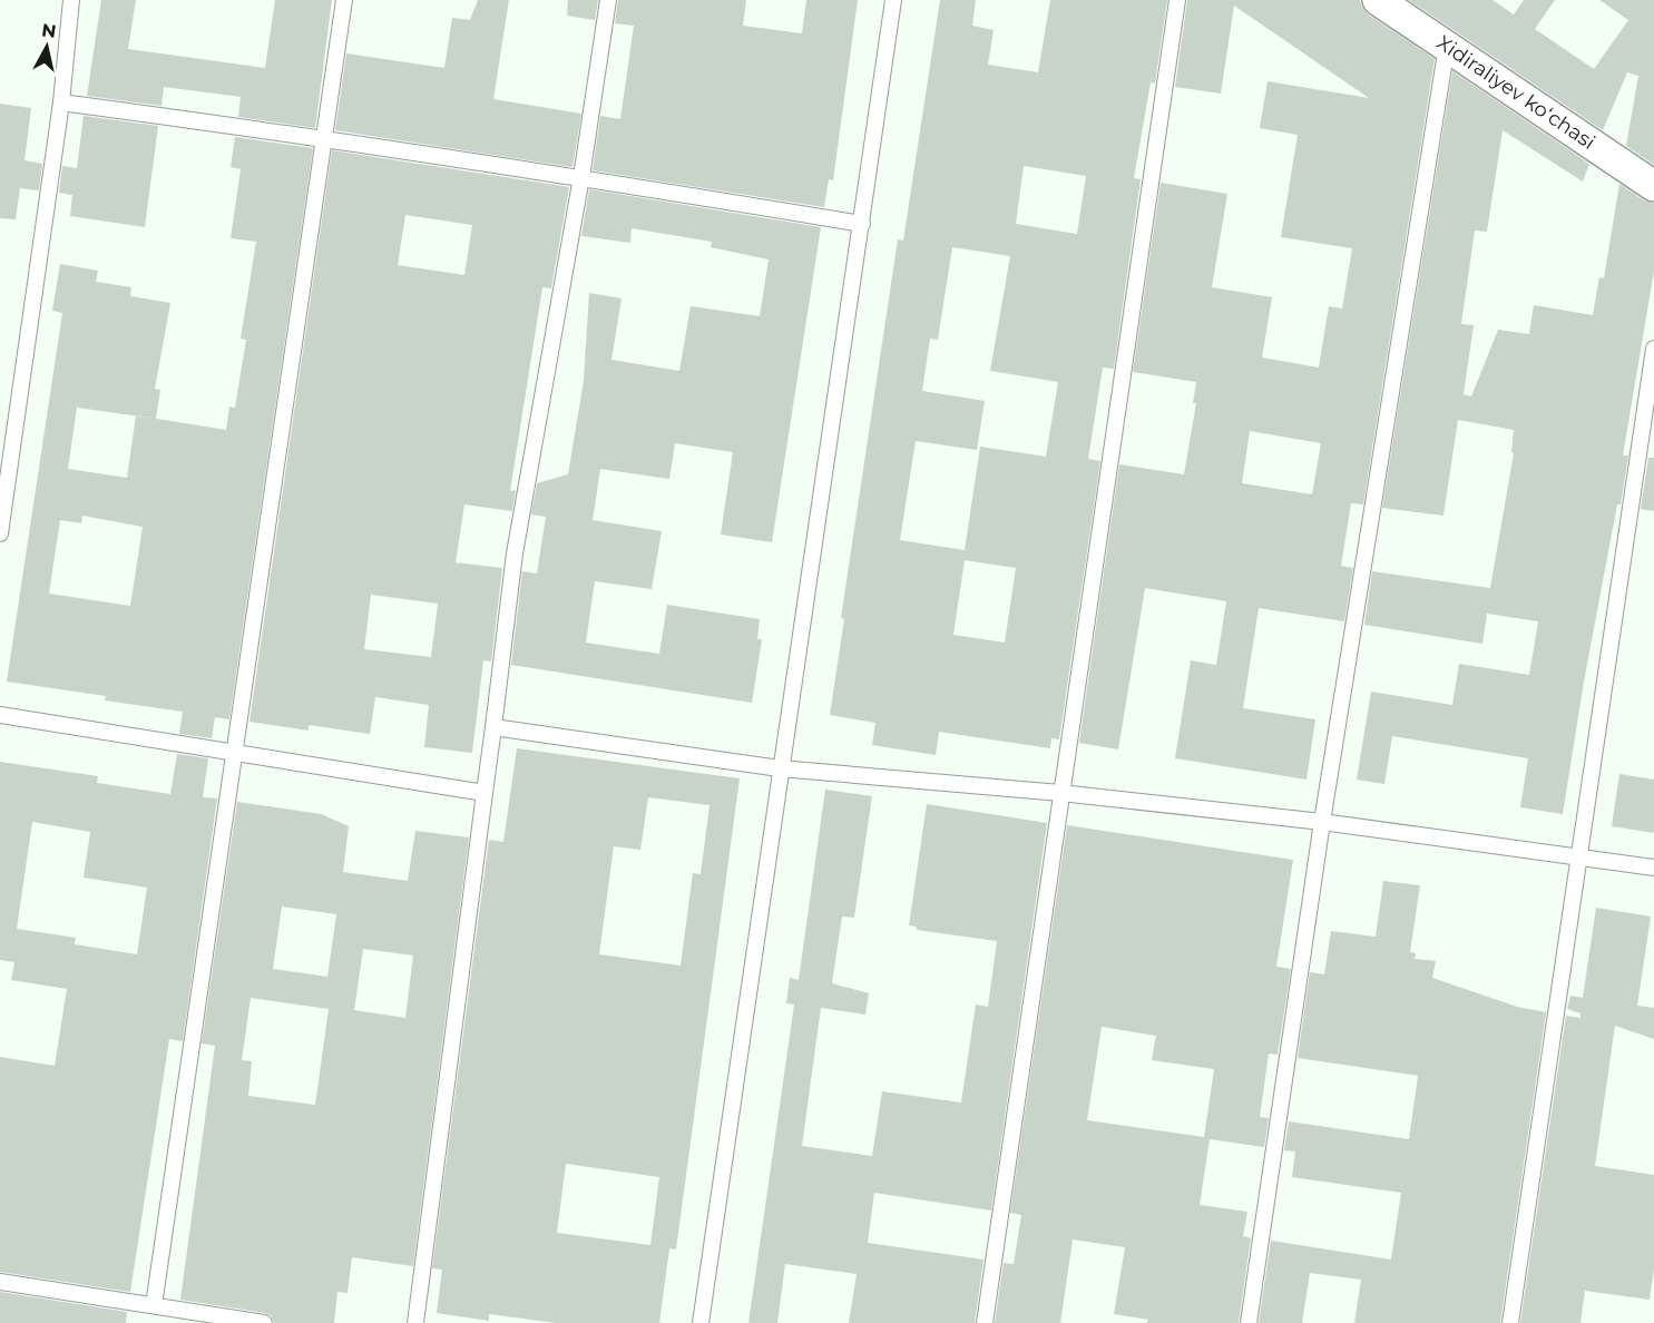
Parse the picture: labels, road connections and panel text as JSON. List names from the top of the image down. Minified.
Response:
{"streets":{"street":["Xidiraliyev koʻchasi"]},"north":"top"}
